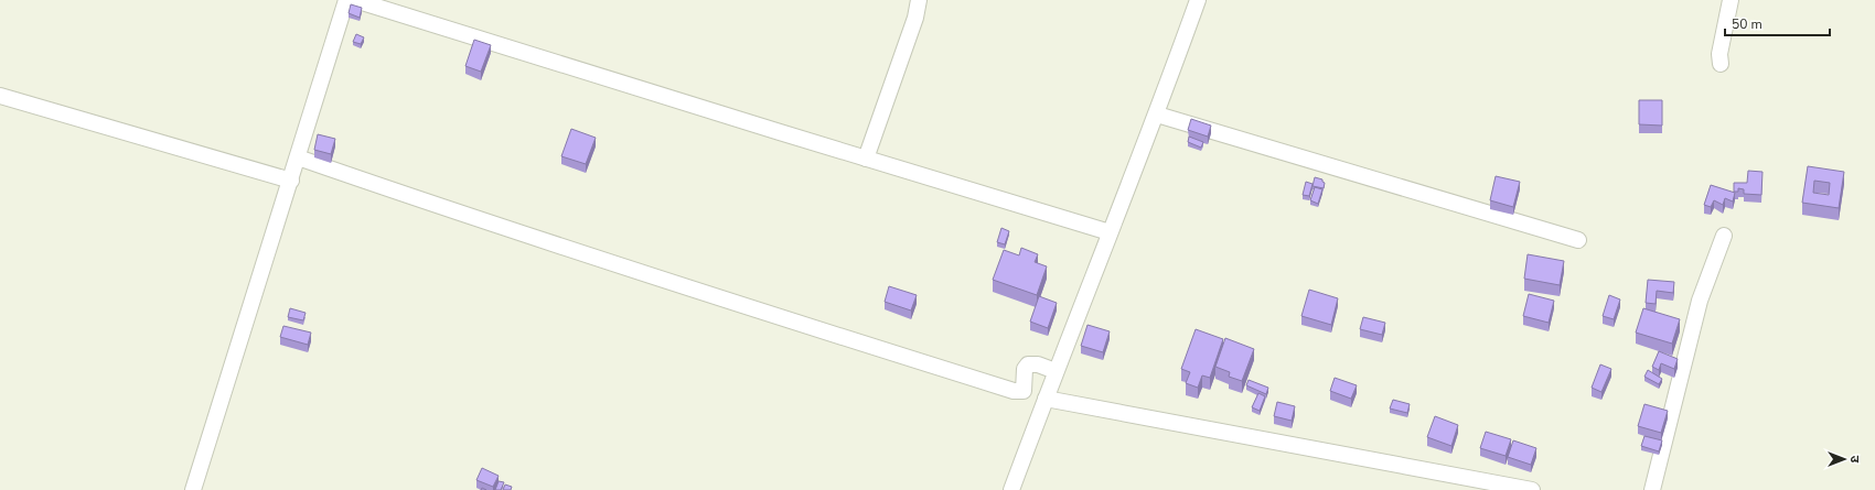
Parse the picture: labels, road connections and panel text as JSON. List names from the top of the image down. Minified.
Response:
{"scale_bar":"50 m","north":"right"}
